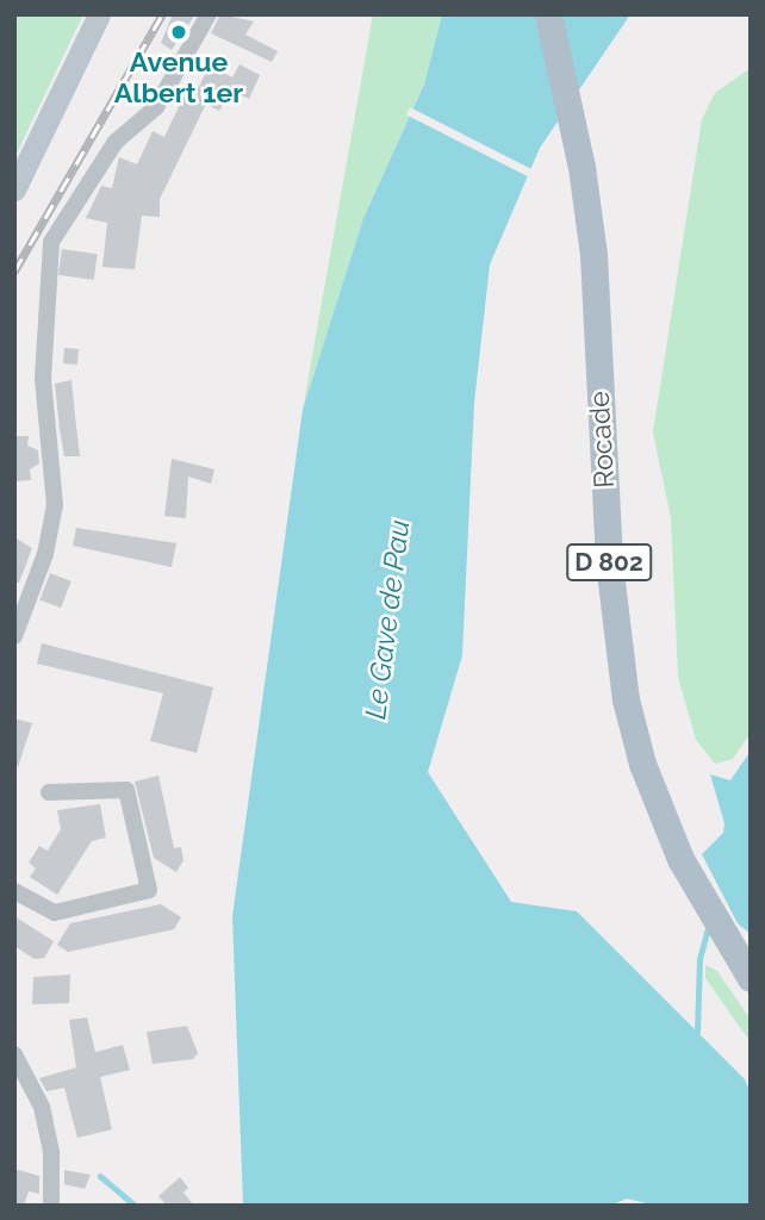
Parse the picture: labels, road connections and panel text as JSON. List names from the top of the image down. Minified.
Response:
{"streets":{"main road":["Rocade","D 802"]},"water":["Le Gave de Pau"],"places":["Avenue Albert 1er"]}
